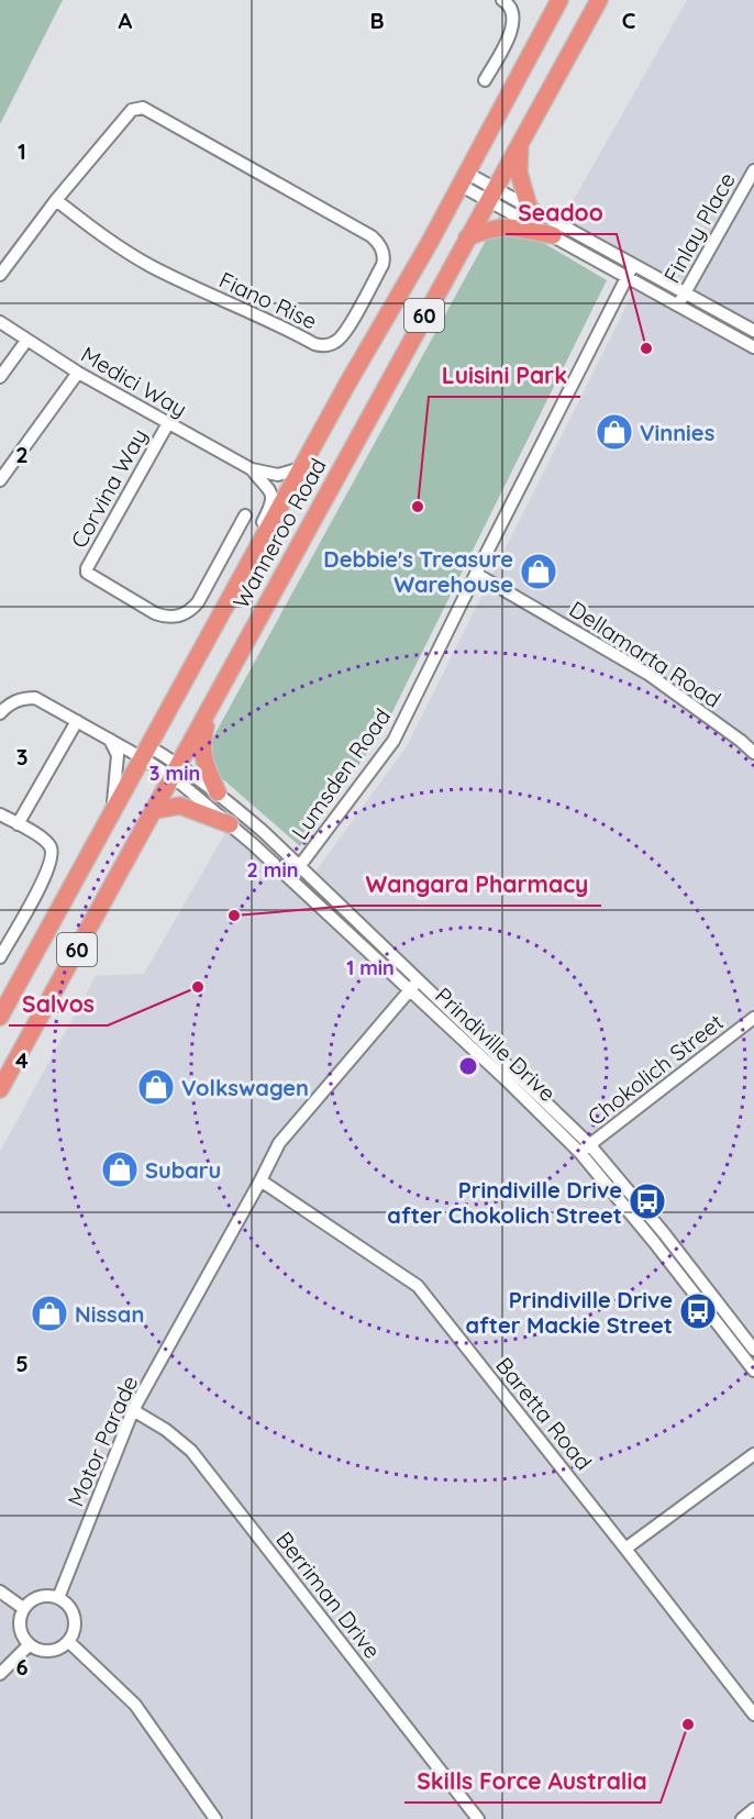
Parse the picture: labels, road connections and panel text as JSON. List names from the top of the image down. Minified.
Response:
{"streets":{"highway":["60","Wanneroo Road"],"street":["Finlay Place","Fiano Rise","Medici Way","Corvina Way","Dellamarta Road","Lumsden Road","Prindiville Drive","Chokolich Street","Baretta Road","Motor Parade","Berriman Drive"]},"crossings":[["Medici Way","Corvina Way"],["Medici Way","Wanneroo Road"],["Wanneroo Road","Prindiville Drive"],["Dellamarta Road","Lumsden Road"],["Lumsden Road","Prindiville Drive"],["Prindiville Drive","Chokolich Street"],["Prindiville Drive","Motor Parade"],["Baretta Road","Motor Parade"],["Motor Parade","Berriman Drive"]],"places":{"other":["Seadoo","Luisini Park","Wangara Pharmacy","Salvos","Skills Force Australia"],"shop":["Vinnies","Debbie's Treasure Warehouse","Volkswagen","Subaru","Nissan"],"bus stop":["Prindiville Drive after Chokolich Street","Prindiville Drive after Mackie Street"]},"grid":{"columns":["A","B","C"],"rows":["1","2","3","4","5","6"]},"rings":["3 min","2 min","1 min"]}
